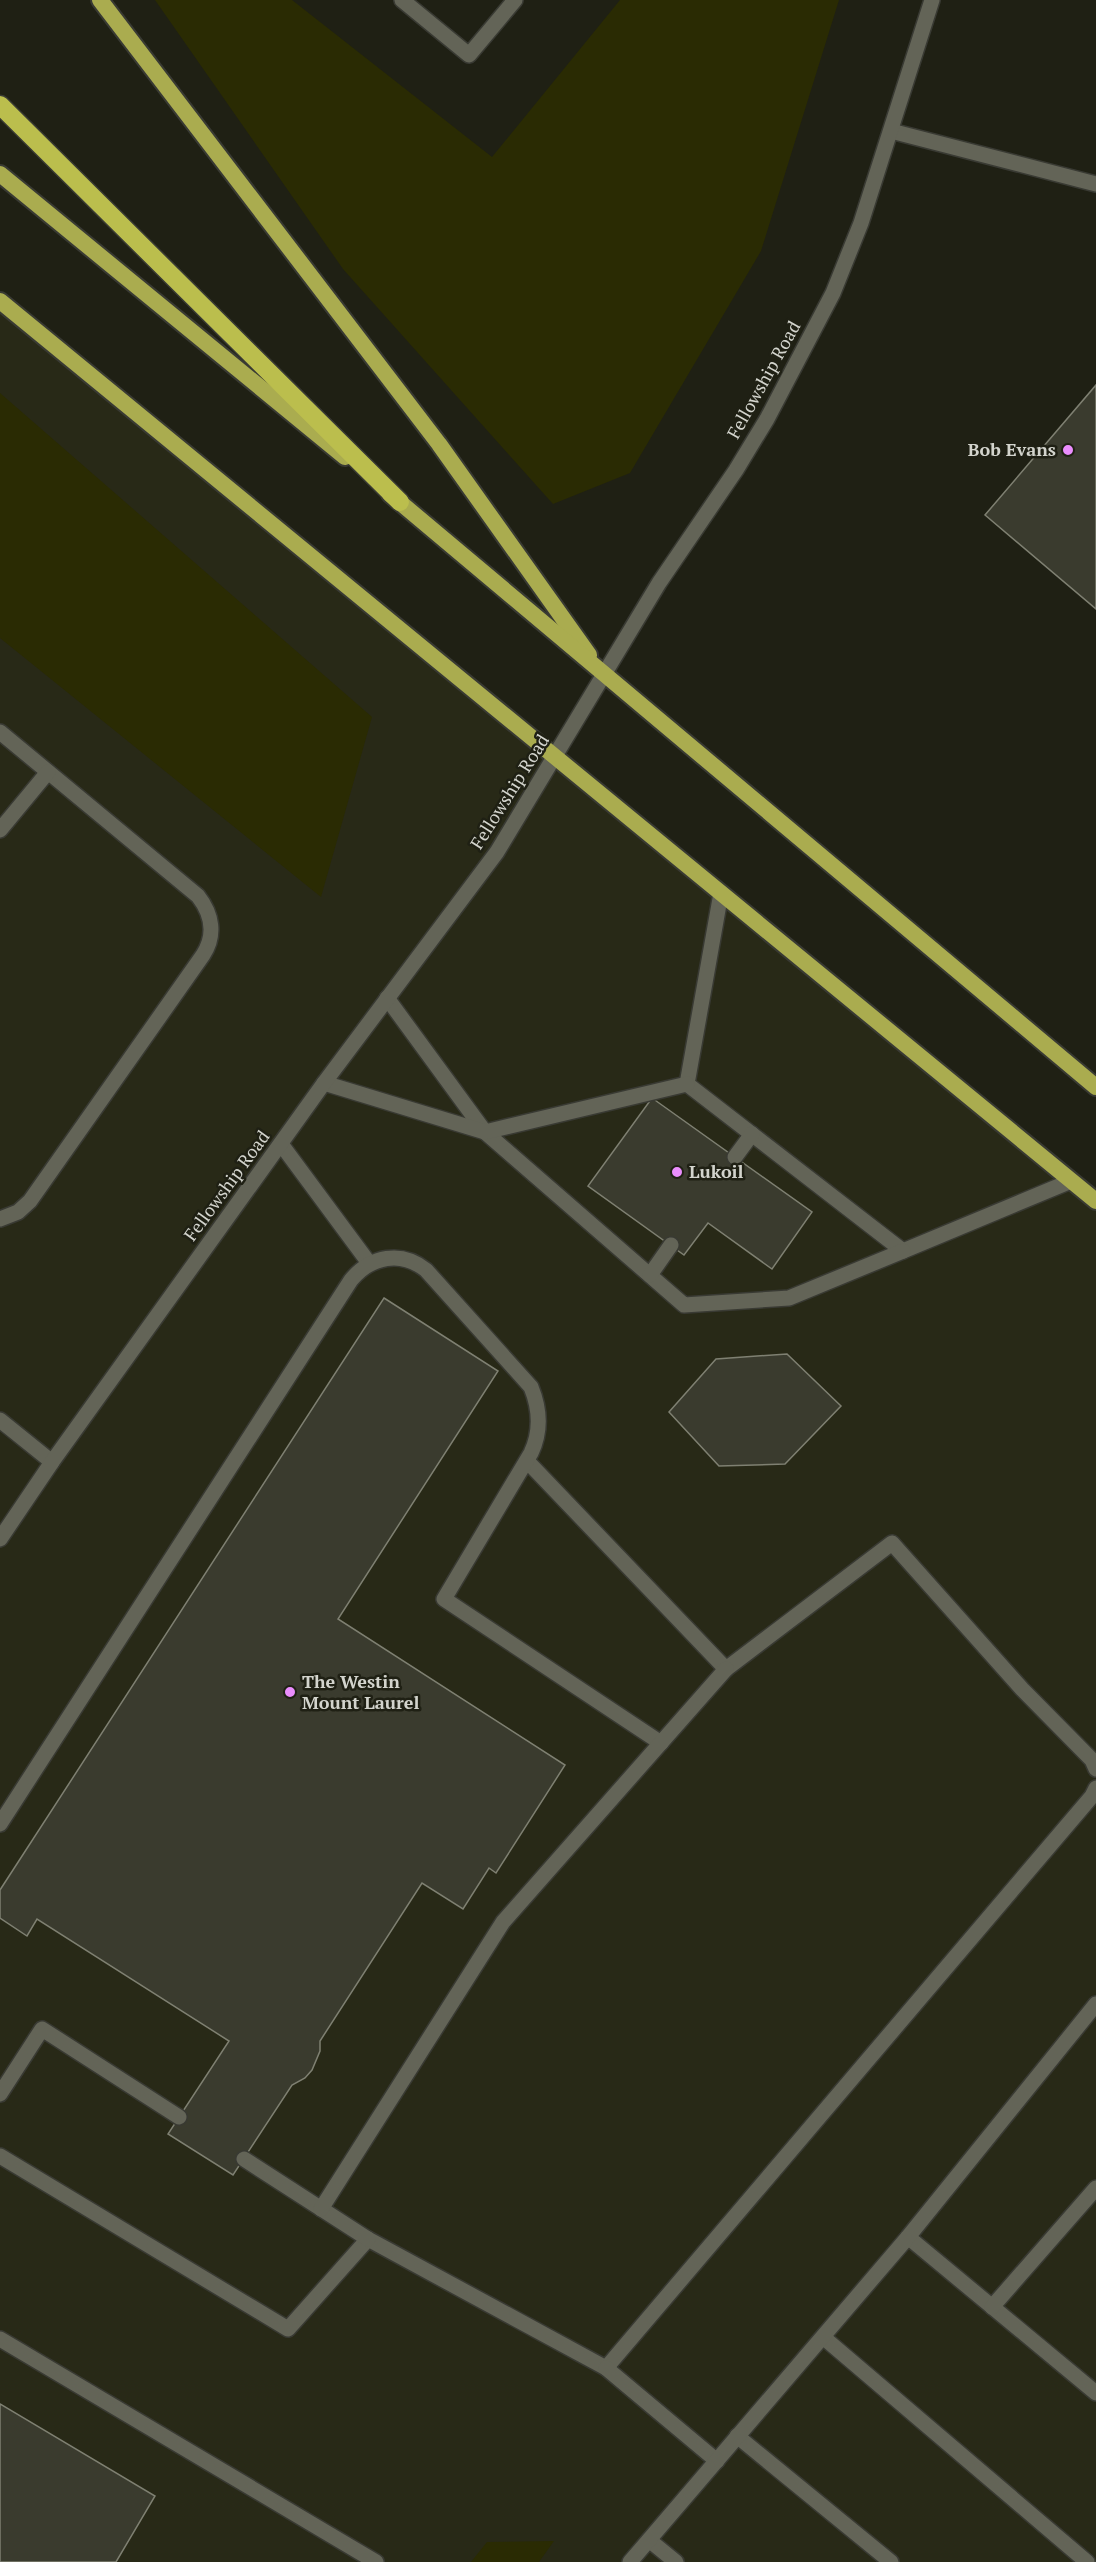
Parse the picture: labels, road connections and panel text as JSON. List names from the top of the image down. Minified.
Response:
{"streets":{"street":["Fellowship Road"]},"places":["Bob Evans","Lukoil","The Westin Mount Laurel"]}
